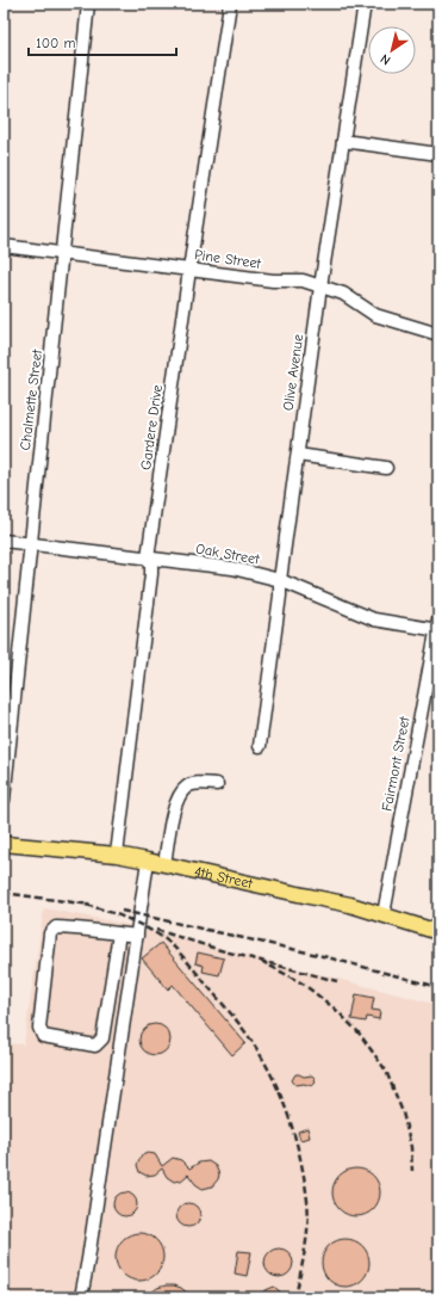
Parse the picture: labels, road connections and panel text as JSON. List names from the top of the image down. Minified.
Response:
{"streets":{"main road":["4th Street"],"street":["Pine Street","Olive Avenue","Chalmette Street","Gardere Drive","Oak Street","Fairmont Street"]},"crossings":[["Pine Street","Olive Avenue"],["Pine Street","Chalmette Street"],["Pine Street","Gardere Drive"],["Olive Avenue","Oak Street"],["Chalmette Street","Oak Street"],["Gardere Drive","Oak Street"],["Gardere Drive","4th Street"],["Oak Street","Fairmont Street"],["Fairmont Street","4th Street"]],"scale_bar":"100 m","north":"bottom left"}
